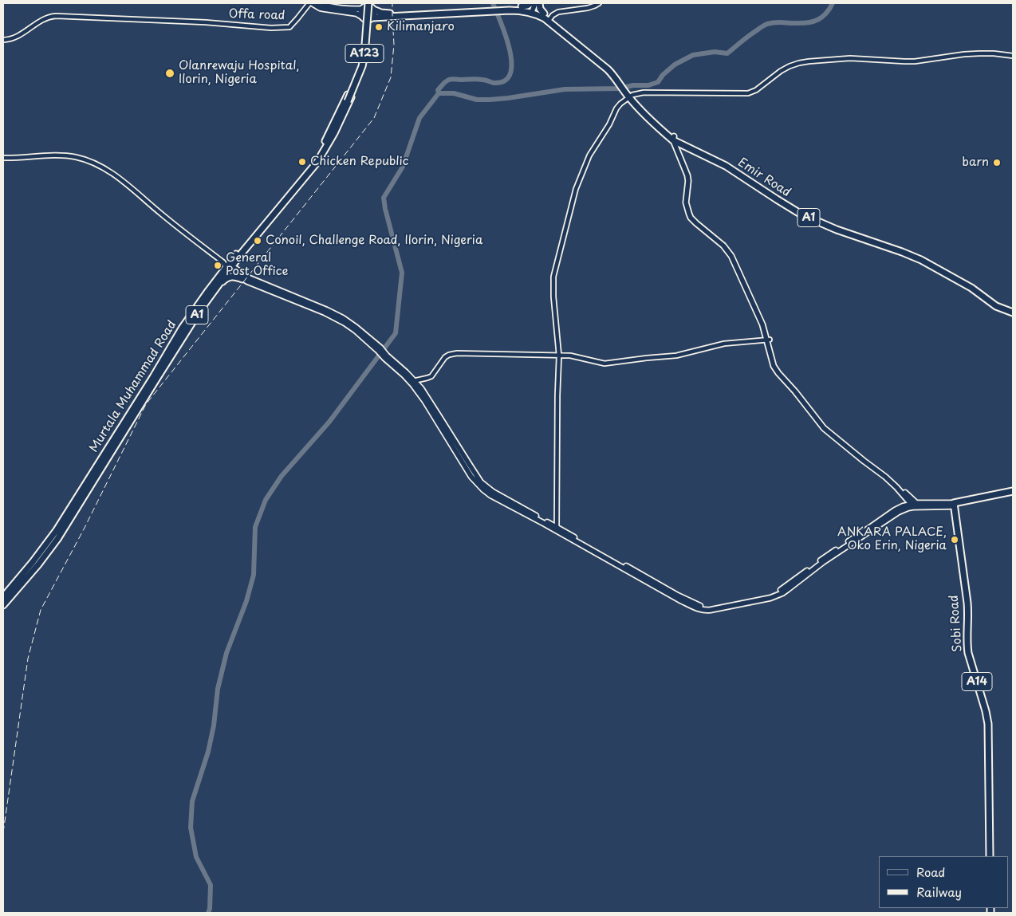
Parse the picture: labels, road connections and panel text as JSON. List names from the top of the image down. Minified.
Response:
{"streets":{"highway":["A123","Emir Road","A1","Murtala Muhammad Road","Sobi Road","A14"],"street":["Offa road"]},"crossings":[["A123","A1"],["A123","Murtala Muhammad Road"],["Emir Road","A1"],["A1","Murtala Muhammad Road"]],"places":["Kilimanjaro","Olanrewaju Hospital, Ilorin, Nigeria","Chicken Republic","barn","Conoil, Challenge Road, Ilorin, Nigeria","General Post Office","ANKARA PALACE, Oko Erin, Nigeria"],"legend":["Road","Railway"]}
